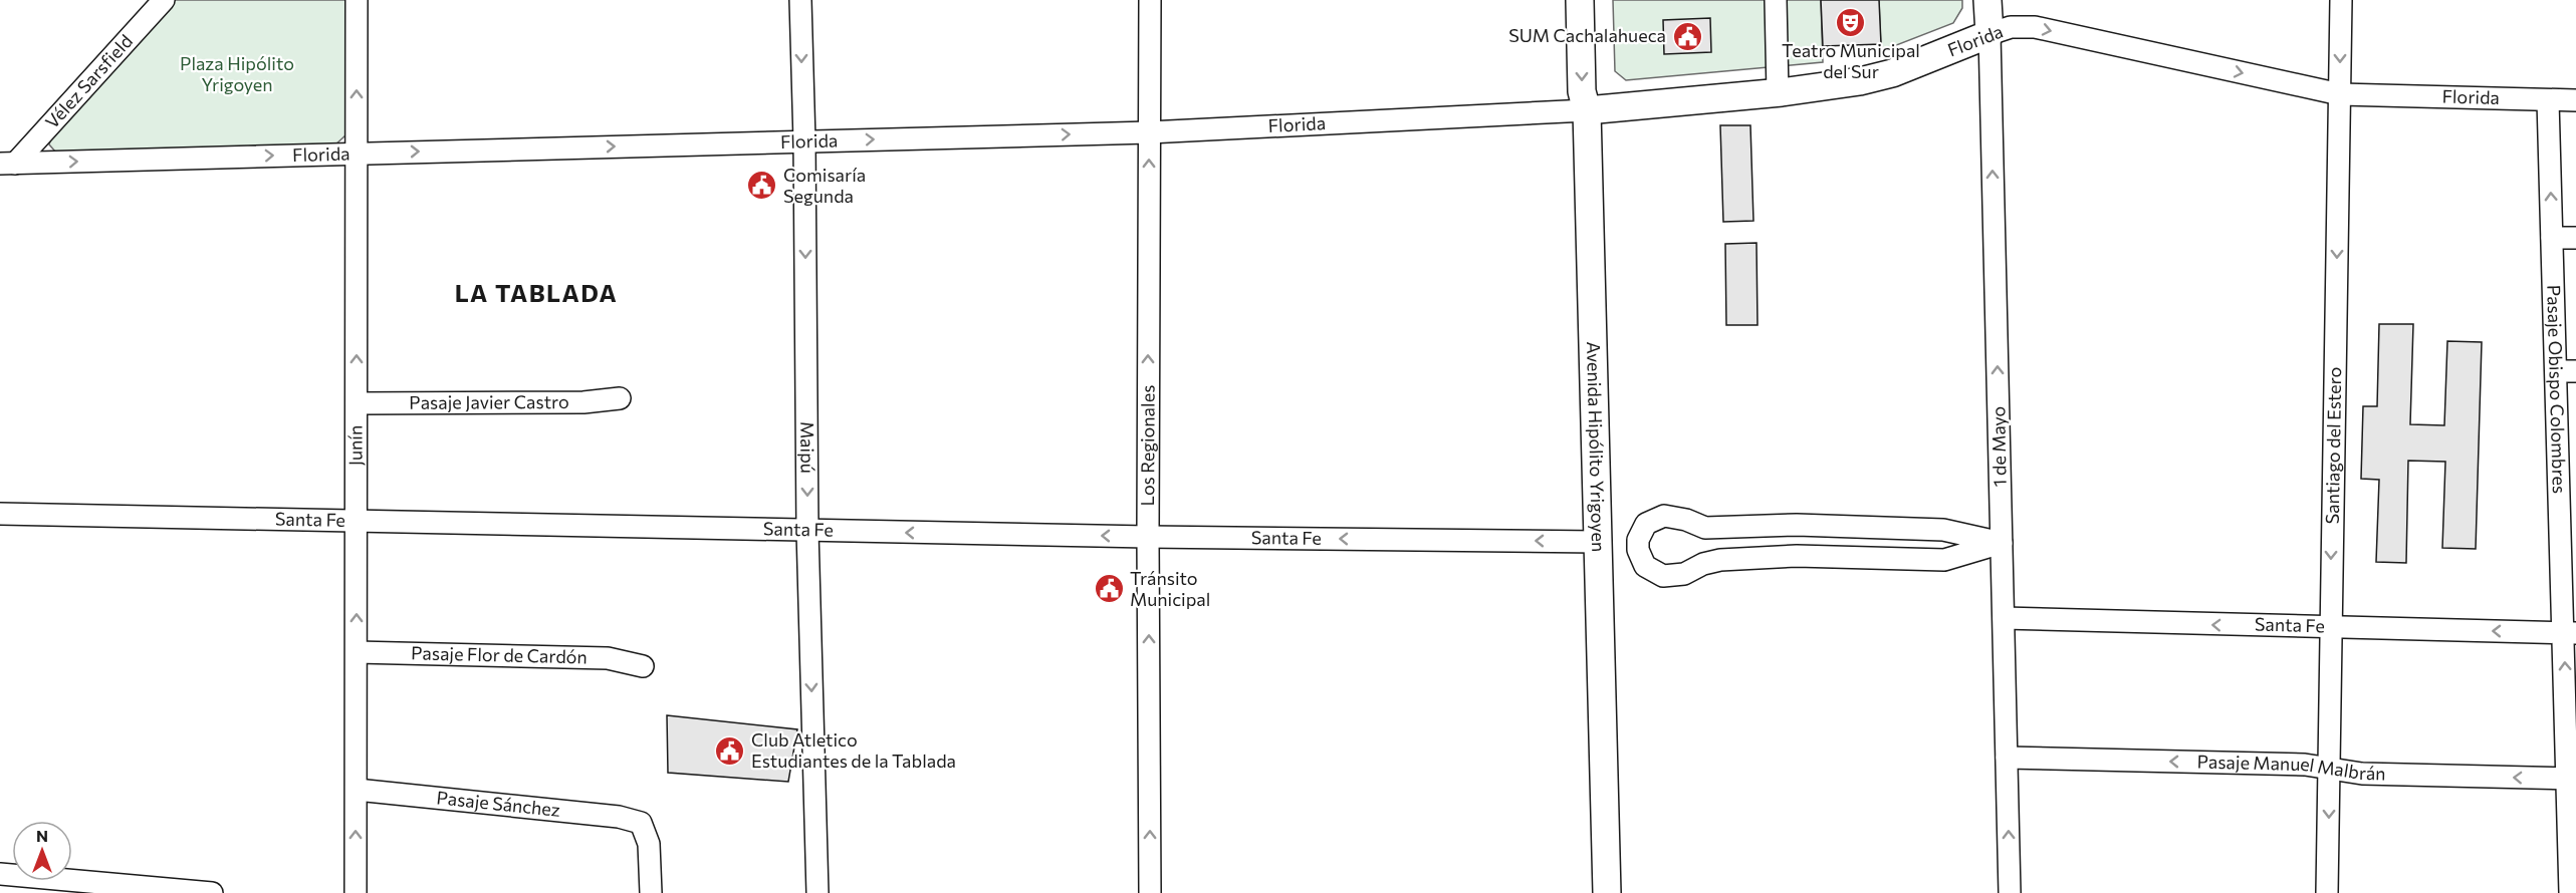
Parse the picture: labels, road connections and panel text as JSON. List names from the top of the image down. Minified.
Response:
{"streets":{"main road":["Florida","Avenida Hipólito Yrigoyen","1 de Mayo"],"street":["Vélez Sarsfield","Pasaje Obispo Colombres","Pasaje Javier Castro","Junín","Maipú","Los Regionales","Santiago del Estero","Santa Fe","Pasaje Flor de Cardón","Pasaje Manuel Malbrán","Pasaje Sánchez"]},"crossings":[["Florida","Vélez Sarsfield"],["Florida","Pasaje Obispo Colombres"],["Florida","Junín"],["Florida","Maipú"],["Florida","Los Regionales"],["Florida","Avenida Hipólito Yrigoyen"],["Florida","1 de Mayo"],["Florida","Santiago del Estero"],["Pasaje Obispo Colombres","Santa Fe"],["Pasaje Obispo Colombres","Pasaje Manuel Malbrán"],["Pasaje Javier Castro","Junín"],["Junín","Santa Fe"],["Junín","Pasaje Flor de Cardón"],["Junín","Pasaje Sánchez"],["Maipú","Santa Fe"],["Los Regionales","Santa Fe"],["Avenida Hipólito Yrigoyen","Santa Fe"],["1 de Mayo","Santa Fe"],["1 de Mayo","Pasaje Manuel Malbrán"],["Santiago del Estero","Santa Fe"],["Santiago del Estero","Pasaje Manuel Malbrán"]],"one_way":["Florida","Pasaje Obispo Colombres","Junín","Maipú","Los Regionales","1 de Mayo","Santiago del Estero","Santa Fe","Pasaje Manuel Malbrán"],"districts":["LA TABLADA"],"parks":["Plaza Hipólito Yrigoyen"],"places":{"theatre":["Teatro Municipal del Sur"],"public building":["SUM Cachalahueca","Comisaría Segunda","Tránsito Municipal","Club Atletico Estudiantes de la Tablada"]},"north":"top"}
